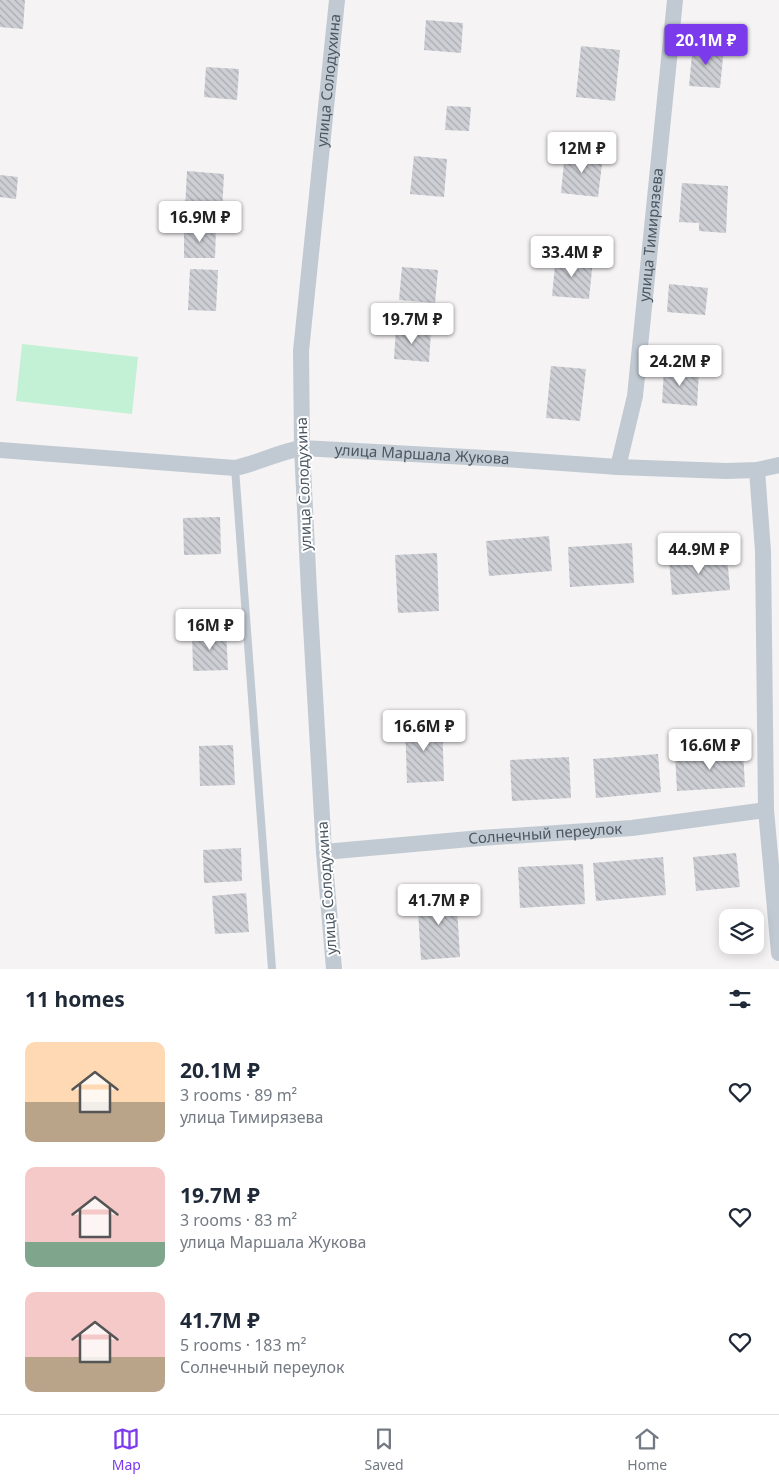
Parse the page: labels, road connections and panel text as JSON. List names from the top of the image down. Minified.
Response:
{"streets":{"street":["улица Солодухина","улица Тимирязева","улица Маршала Жукова","Солнечный переулок"]},"crossings":[["улица Солодухина","улица Маршала Жукова"],["улица Солодухина","Солнечный переулок"],["улица Тимирязева","улица Маршала Жукова"]],"page":{"price":["20.1M ₽","12M ₽","16.9M ₽","33.4M ₽","19.7M ₽","24.2M ₽","44.9M ₽","16M ₽","16.6M ₽","16.6M ₽","41.7M ₽"],"heading":"11 homes","list":[{"name":"20.1M ₽","note":"3 rooms · 89 m² · улица Тимирязева"},{"name":"19.7M ₽","note":"3 rooms · 83 m² · улица Маршала Жукова"},{"name":"41.7M ₽","note":"5 rooms · 183 m² · Солнечный переулок"}],"tabs":["Map","Saved","Home"]}}
